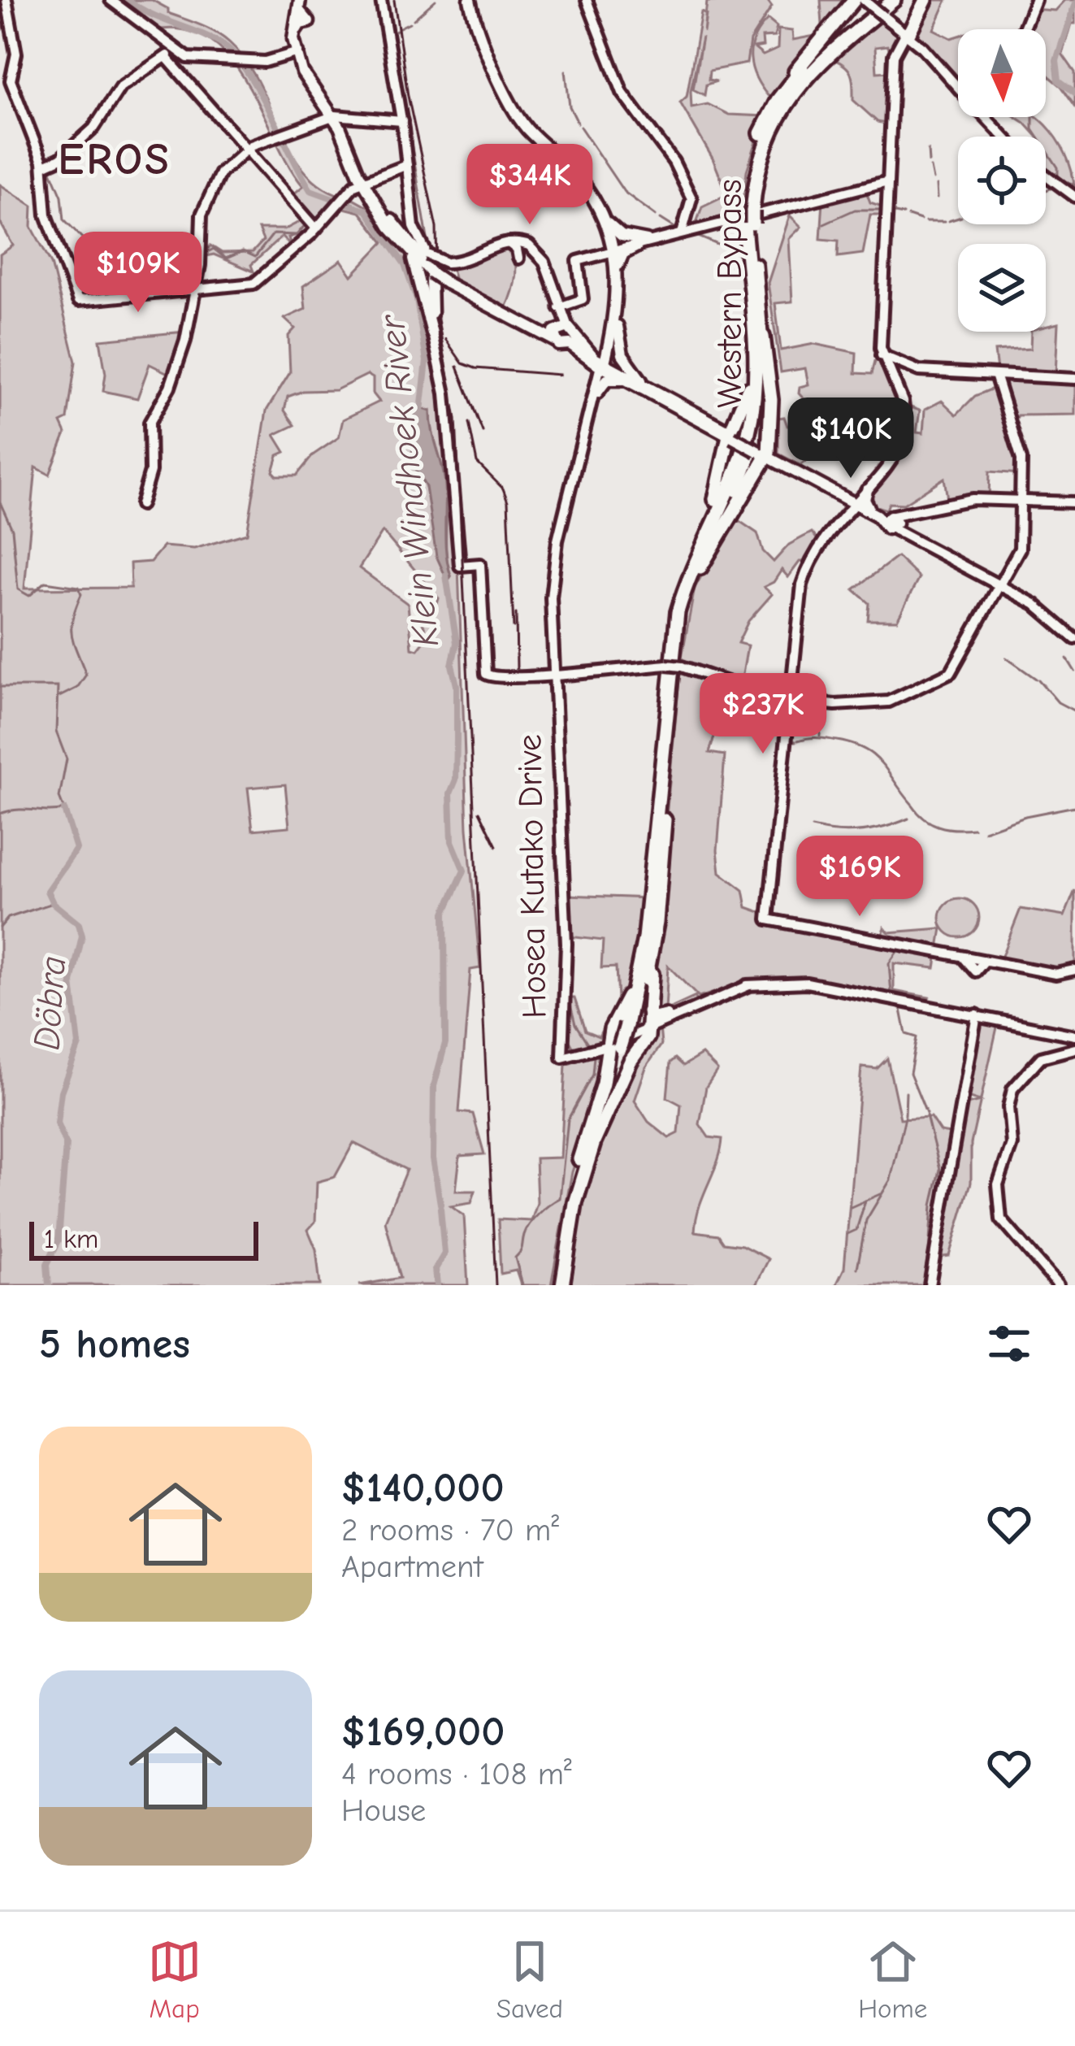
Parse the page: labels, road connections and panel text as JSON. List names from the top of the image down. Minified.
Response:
{"streets":{"highway":["Western Bypass"],"main road":["Hosea Kutako Drive"]},"crossings":[["Western Bypass","Hosea Kutako Drive"]],"districts":["EROS"],"water":["Klein Windhoek River","Döbra"],"scale_bar":"1 km","north":"bottom","page":{"price":["$344K","$109K","$140K","$237K","$169K"],"scale":"1 km","heading":"5 homes","list":[{"name":"$140,000","note":"2 rooms · 70 m² · Apartment"},{"name":"$169,000","note":"4 rooms · 108 m² · House"}],"tabs":["Map","Saved","Home"]}}
